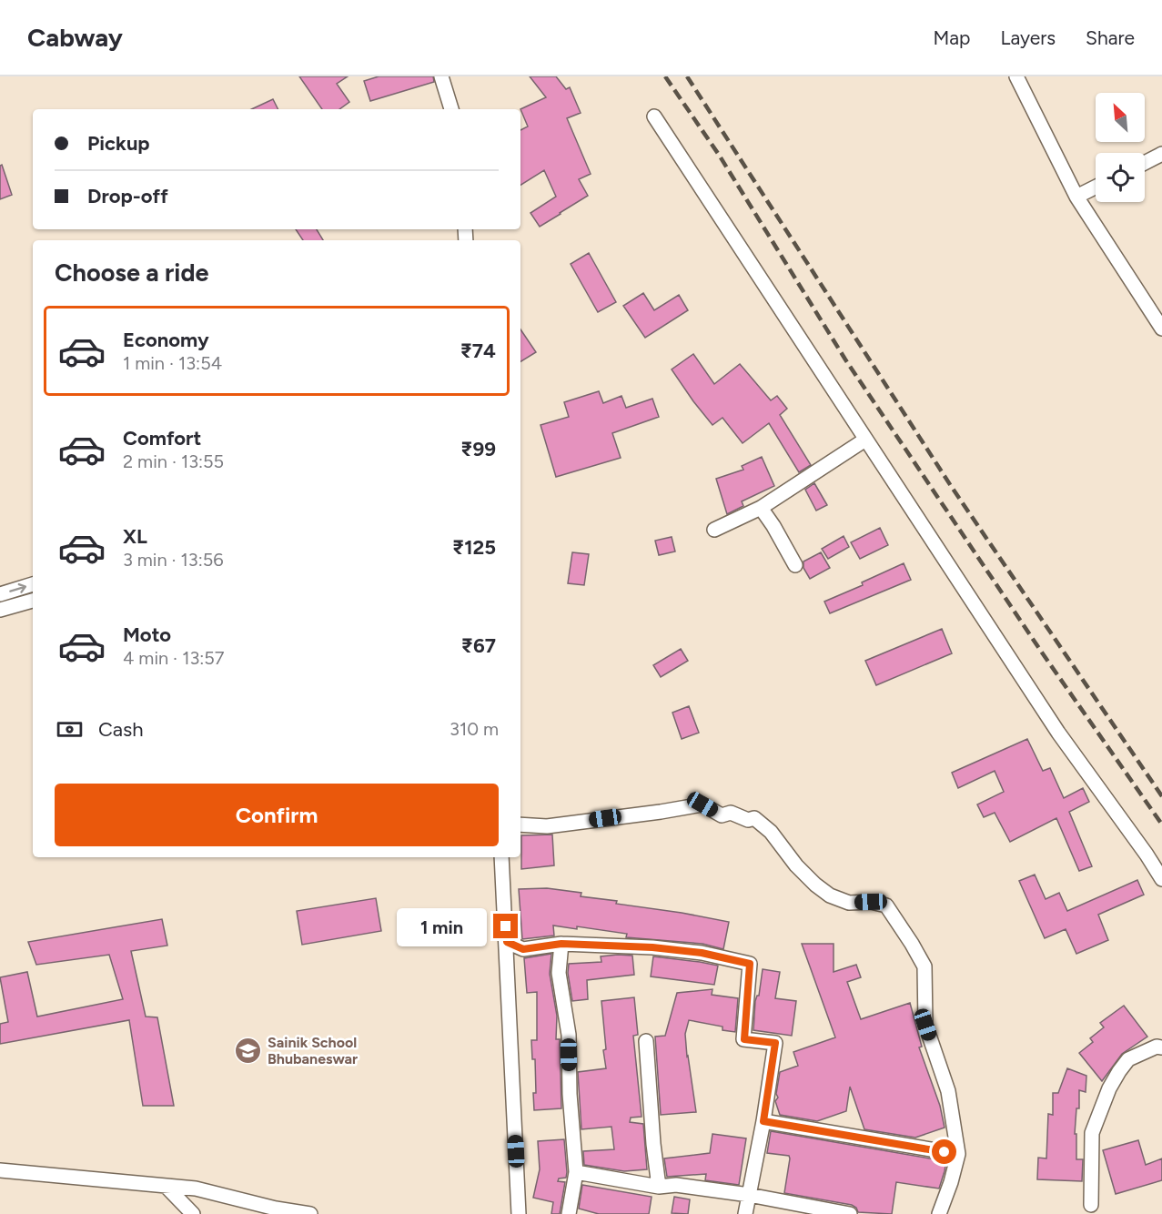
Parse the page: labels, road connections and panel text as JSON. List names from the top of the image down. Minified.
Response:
{"places":{"school or university":["Sainik School Bhubaneswar"]},"north":"top left","page":{"header":"Cabway","nav":["Map","Layers","Share"],"banner":["Pickup","Drop-off"],"heading":"Choose a ride","list":[{"name":"Economy","note":"1 min · 13:54","value":"₹74"},{"name":"Comfort","note":"2 min · 13:55","value":"₹99"},{"name":"XL","note":"3 min · 13:56","value":"₹125"},{"name":"Moto","note":"4 min · 13:57","value":"₹67"}],"pay":["Cash","310 m"],"buttons":"Confirm","bubble":"1 min"}}
